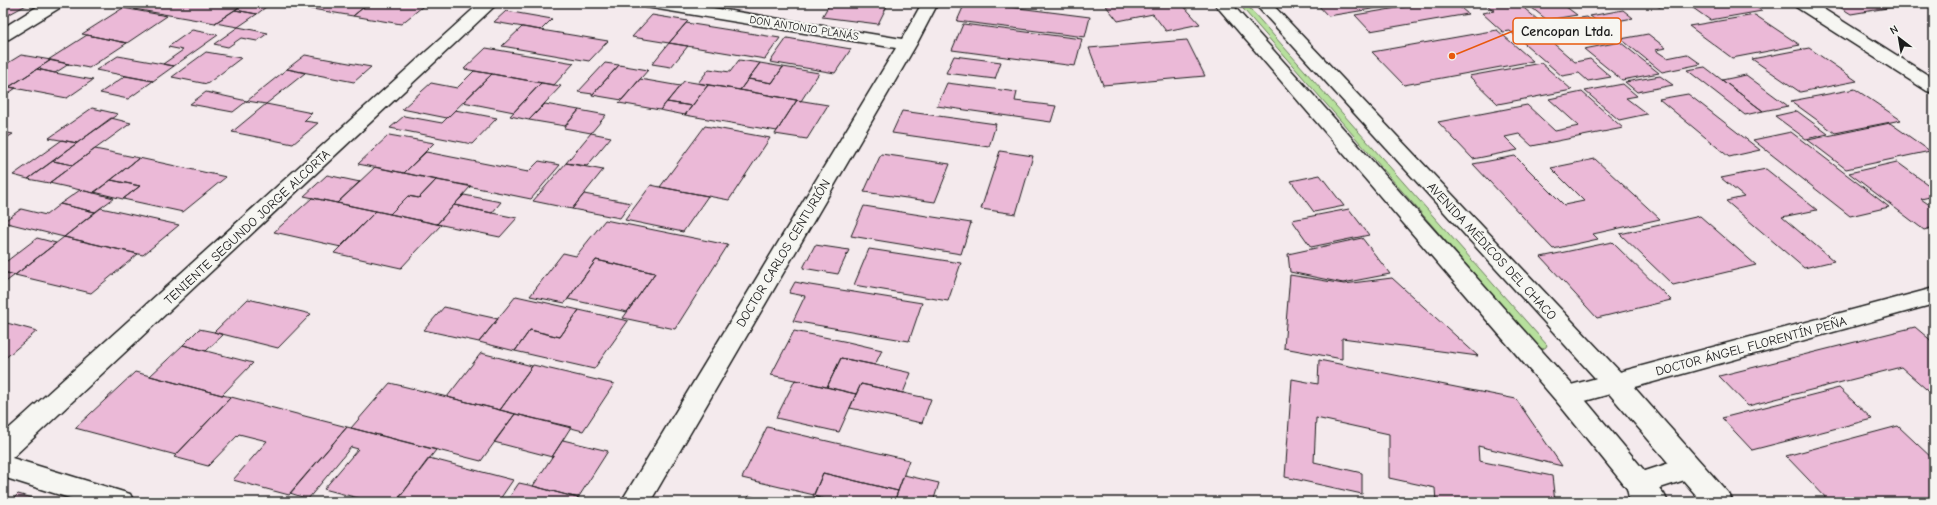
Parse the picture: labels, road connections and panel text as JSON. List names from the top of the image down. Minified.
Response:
{"streets":{"street":["DON ANTONIO PLANÁS","TENIENTE SEGUNDO JORGE ALCORTA","AVENIDA MÉDICOS DEL CHACO","DOCTOR CARLOS CENTURIÓN","DOCTOR ÁNGEL FLORENTÍN PEÑA"]},"crossings":[["DON ANTONIO PLANÁS","DOCTOR CARLOS CENTURIÓN"],["AVENIDA MÉDICOS DEL CHACO","DOCTOR ÁNGEL FLORENTÍN PEÑA"]],"places":["Cencopan Ltda."],"north":"top left"}
